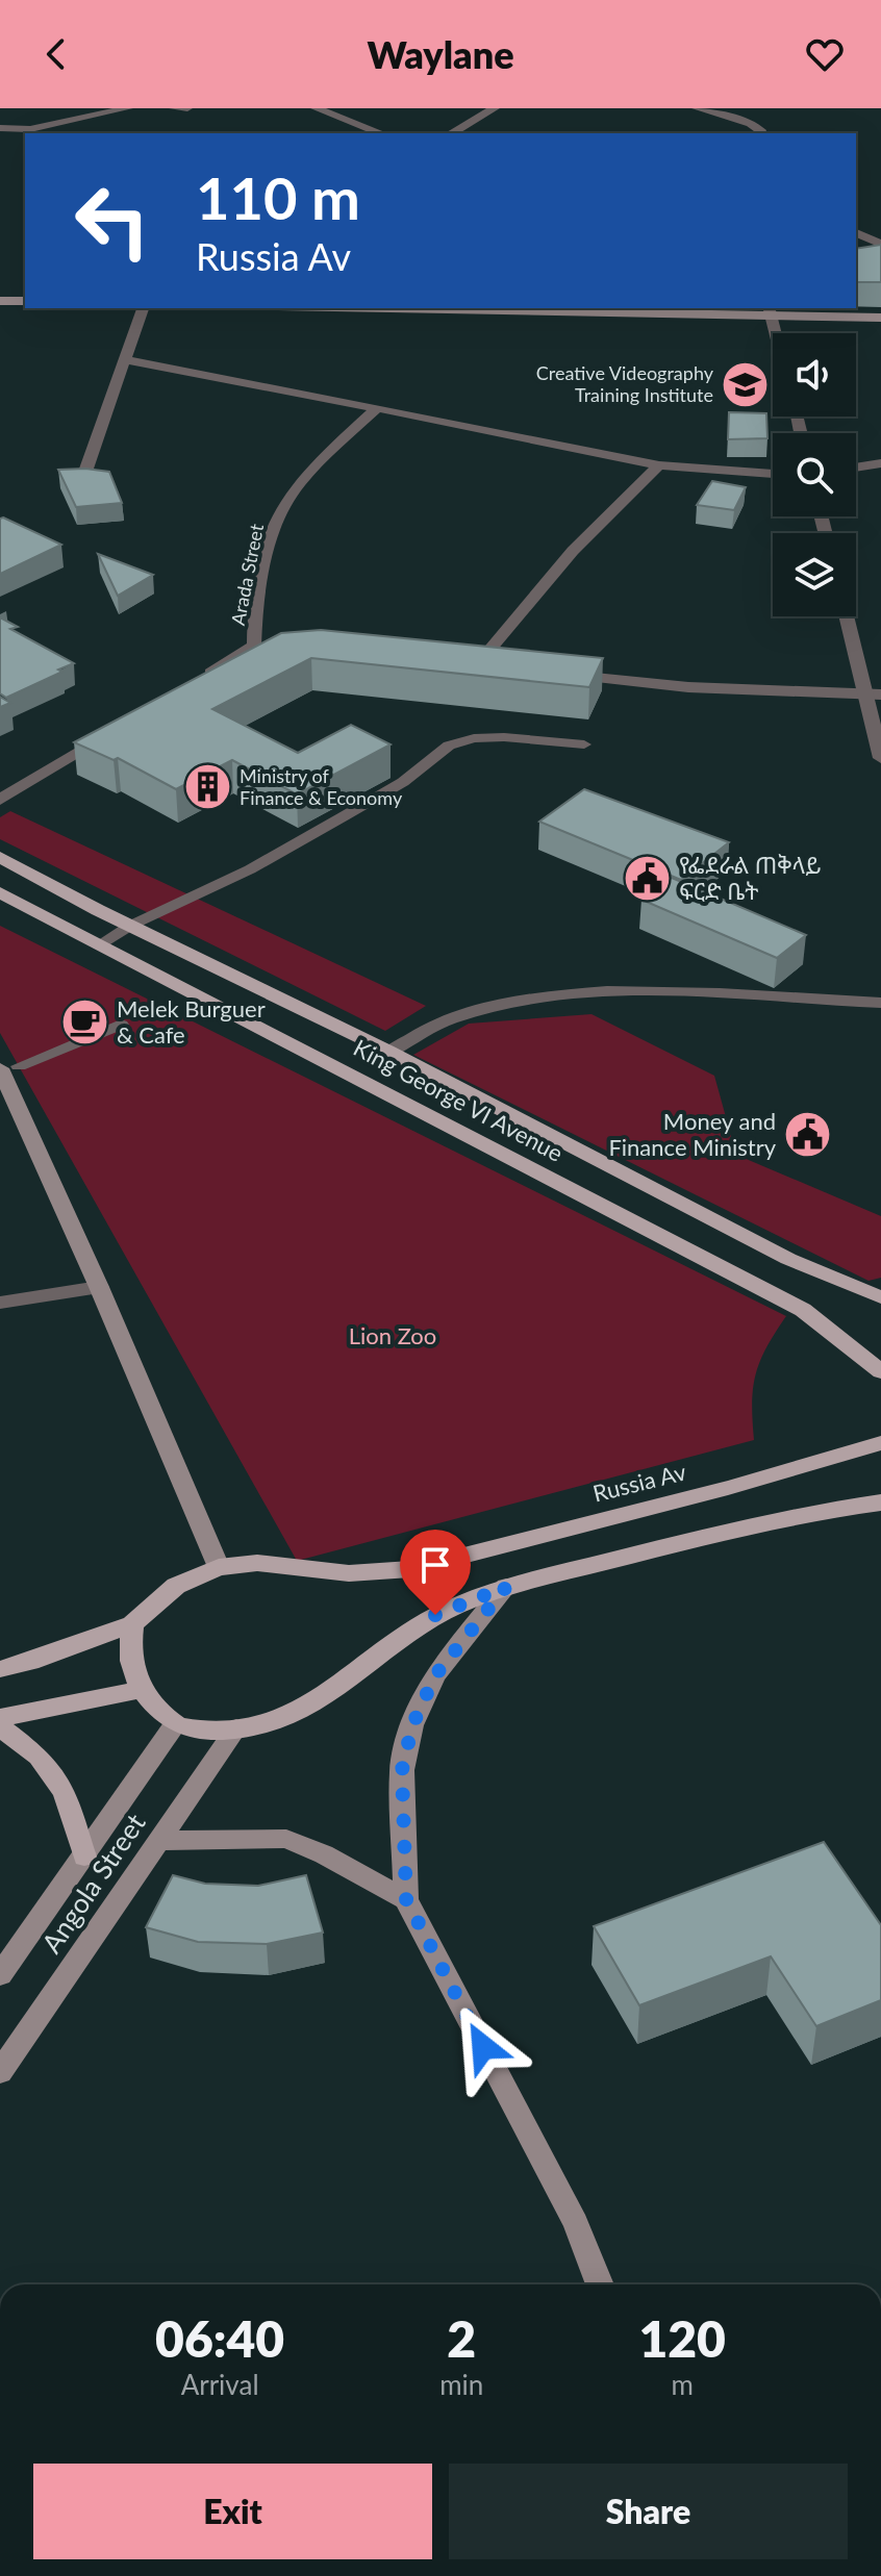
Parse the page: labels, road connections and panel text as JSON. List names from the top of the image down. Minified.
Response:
{"streets":{"main road":["King George VI Avenue","Russia Av","Angola Street"],"street":["Arada Street"]},"parks":["Lion Zoo"],"places":{"school or university":["Creative Videography Training Institute"],"building":["Ministry of Finance & Economy"],"public building":["የፌደራል ጠቅላይ ፍርድ ቤት","Money and Finance Ministry"],"cafe":["Melek Burguer & Cafe"]},"page":{"header":"Waylane","turn":["110 m","Russia Av"],"eta":["06:40","Arrival","2","min","120","m"],"buttons":["Exit","Share"]}}
